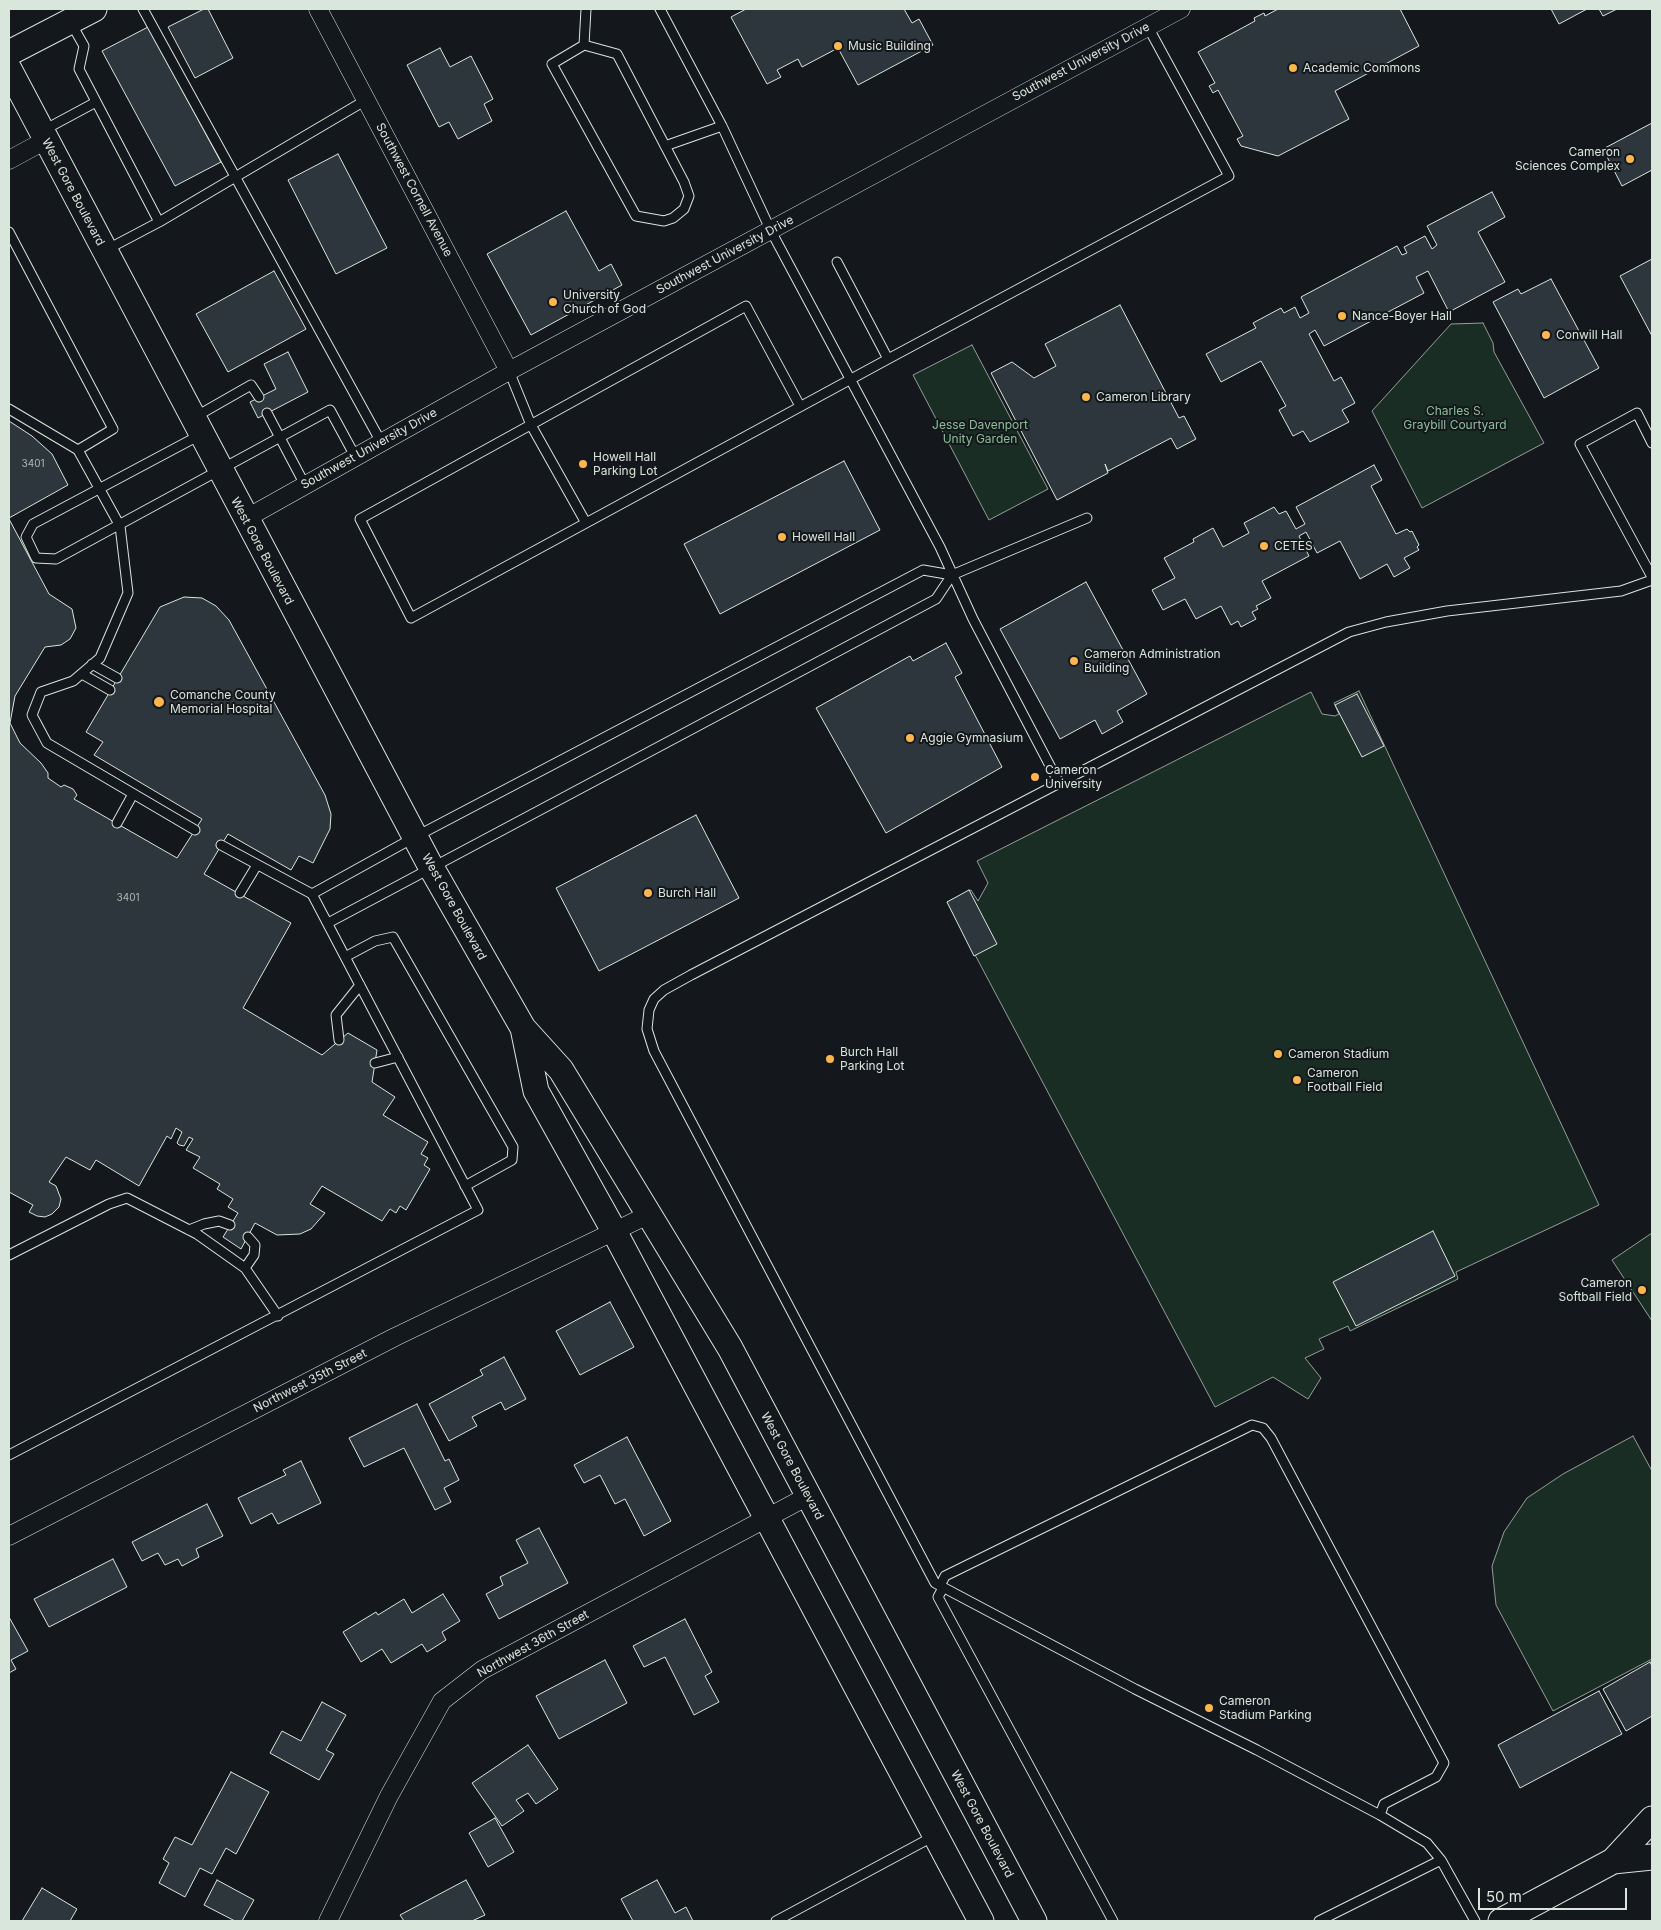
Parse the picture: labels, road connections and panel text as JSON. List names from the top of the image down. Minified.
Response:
{"streets":{"main road":["West Gore Boulevard"],"street":["Southwest University Drive","Southwest Cornell Avenue","Northwest 35th Street","Northwest 36th Street"]},"crossings":[["Southwest University Drive","Southwest Cornell Avenue"],["Southwest University Drive","West Gore Boulevard"],["West Gore Boulevard","Northwest 35th Street"],["West Gore Boulevard","Northwest 36th Street"]],"parks":["Charles S. Graybill Courtyard","Jesse Davenport Unity Garden"],"places":["Music Building","Academic Commons","Cameron Sciences Complex","University Church of God","Nance-Boyer Hall","Conwill Hall","Cameron Library","Howell Hall Parking Lot","Howell Hall","CETES","Cameron Administration Building","Comanche County Memorial Hospital","Aggie Gymnasium","Cameron University","Burch Hall","Cameron Stadium","Burch Hall Parking Lot","Cameron Football Field","Cameron Softball Field","Cameron Stadium Parking"],"house_numbers":["3401","3401"],"scale_bar":"50 m"}
